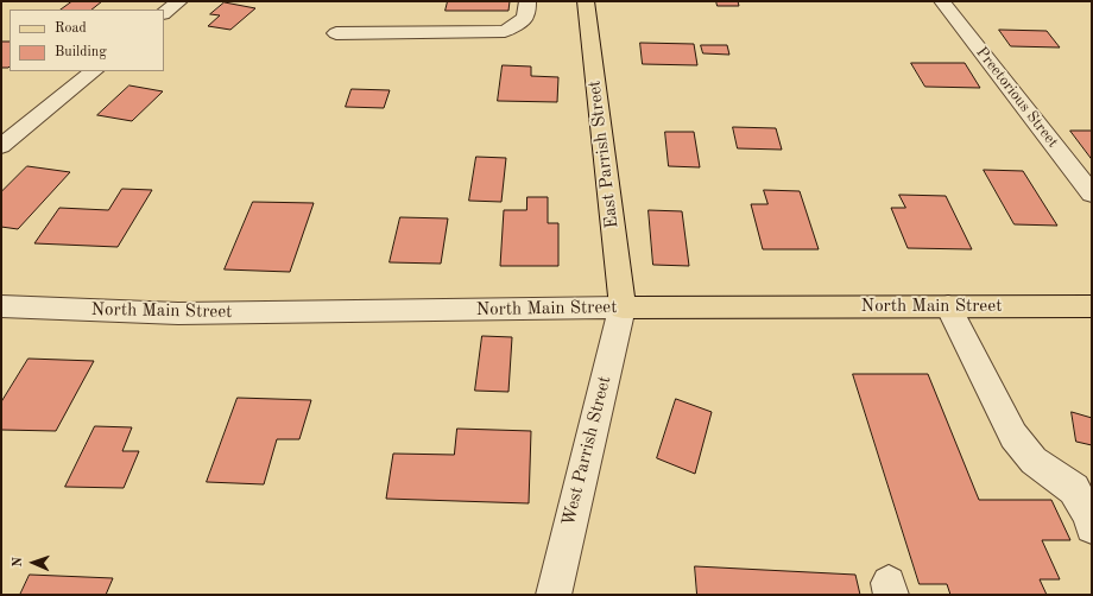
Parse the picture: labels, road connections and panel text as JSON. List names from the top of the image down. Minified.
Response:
{"streets":{"main road":["East Parrish Street","North Main Street"],"street":["Preetorious Street","West Parrish Street"]},"crossings":[["East Parrish Street","North Main Street"],["East Parrish Street","West Parrish Street"],["North Main Street","West Parrish Street"]],"legend":["Road","Building"],"north":"left"}
